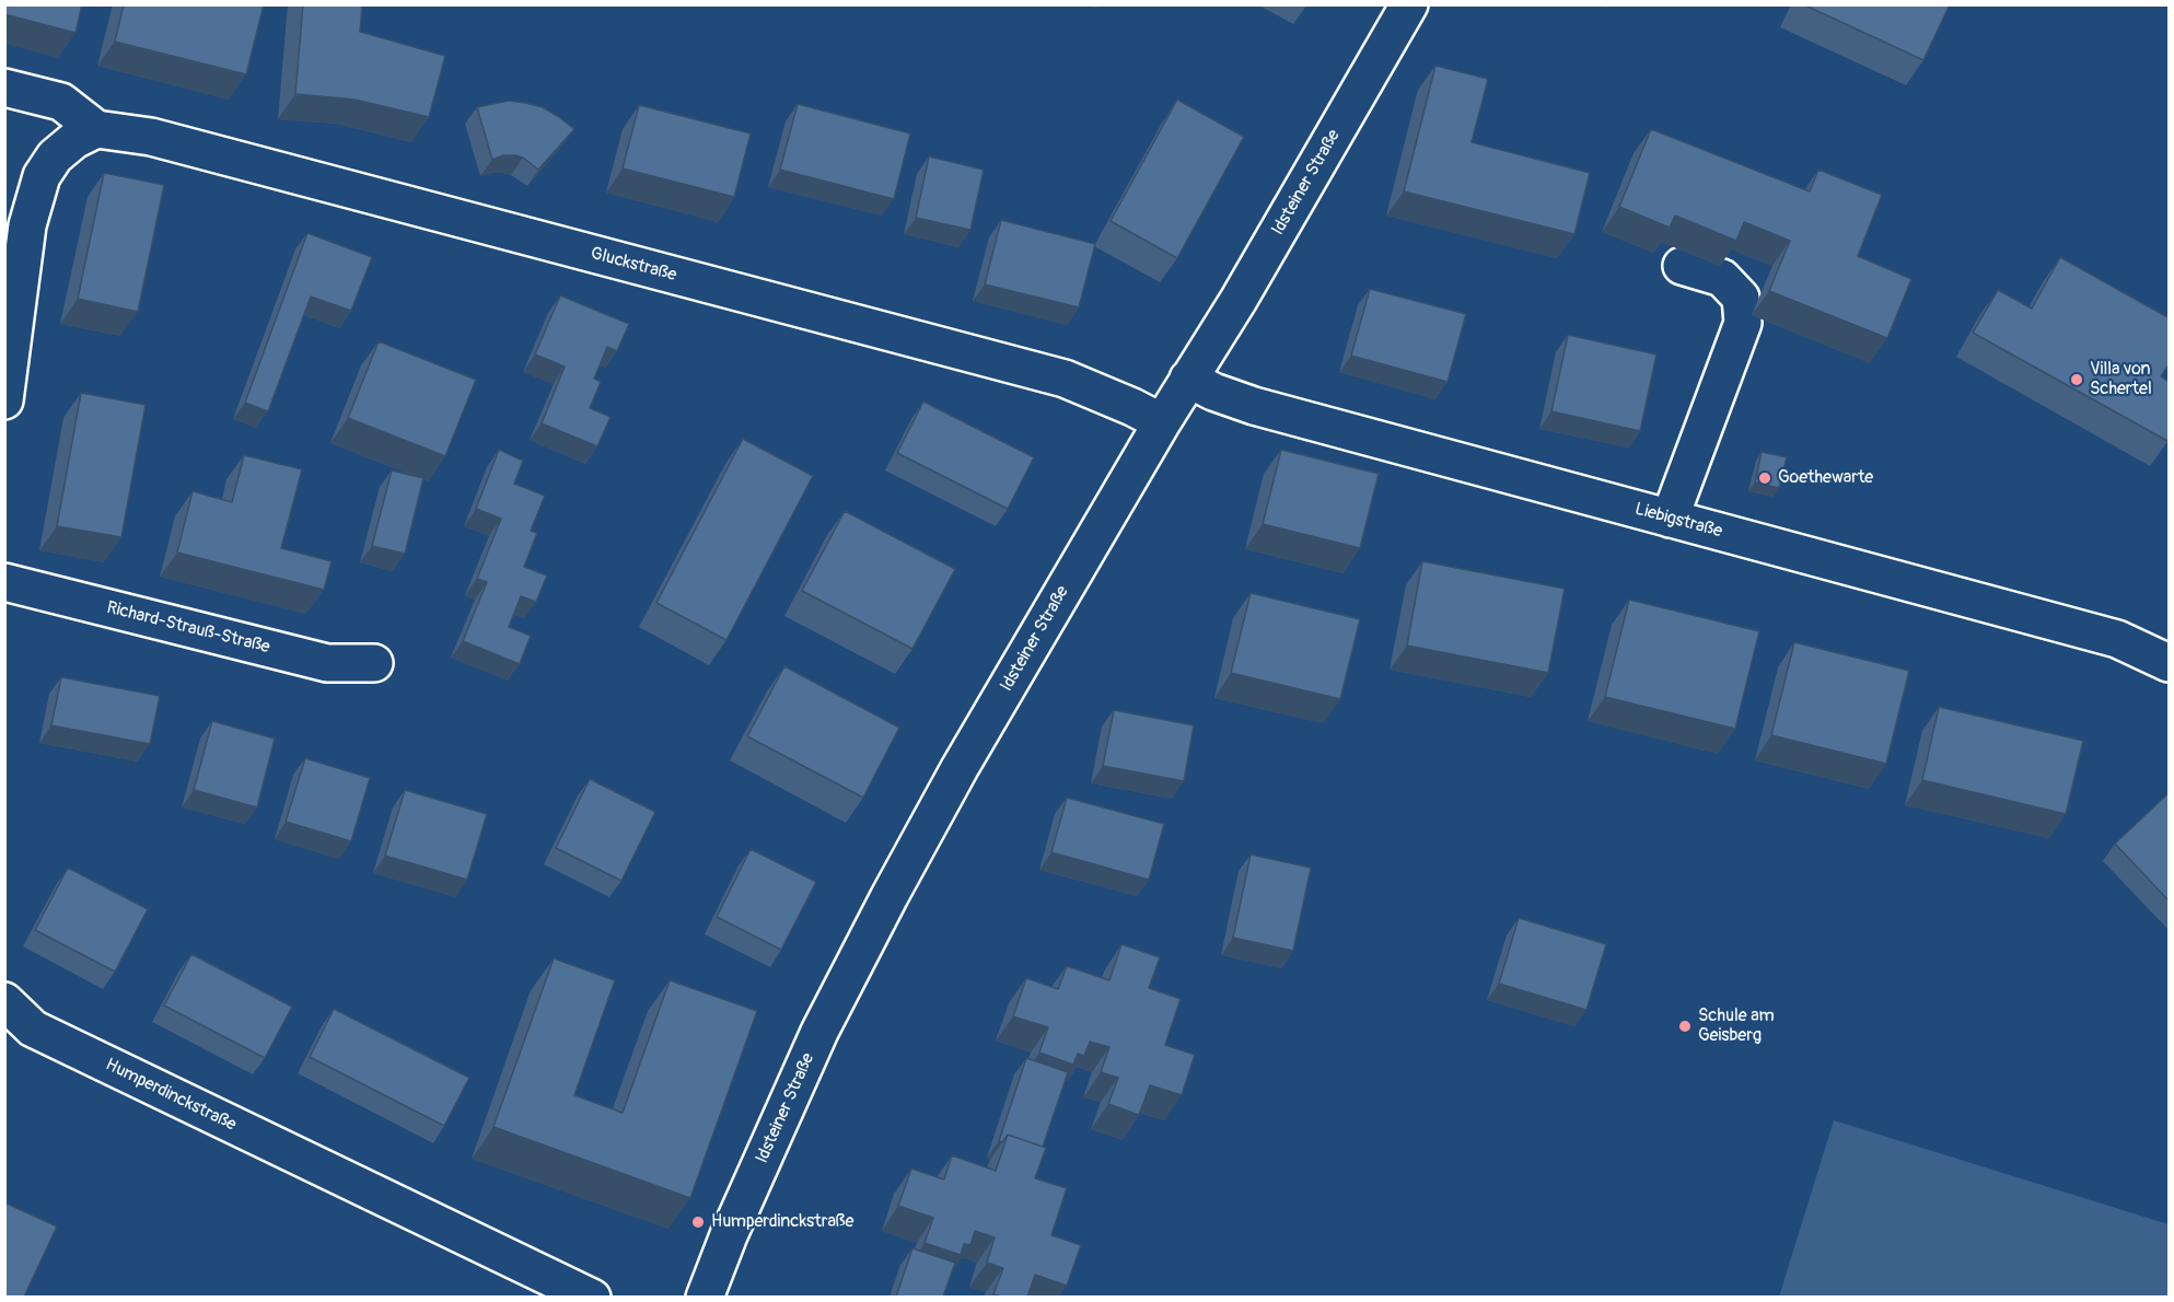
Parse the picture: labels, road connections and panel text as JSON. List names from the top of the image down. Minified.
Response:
{"streets":{"street":["Idsteiner Straße","Gluckstraße","Liebigstraße","Richard-Strauß-Straße","Humperdinckstraße"]},"crossings":[["Idsteiner Straße","Gluckstraße"],["Idsteiner Straße","Liebigstraße"]],"places":["Villa von Schertel","Goethewarte","Schule am Geisberg","Humperdinckstraße"]}
